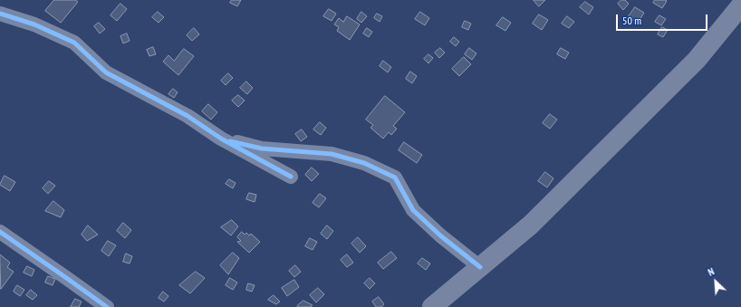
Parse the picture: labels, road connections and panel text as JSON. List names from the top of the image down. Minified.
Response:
{"scale_bar":"50 m","north":"top left"}
